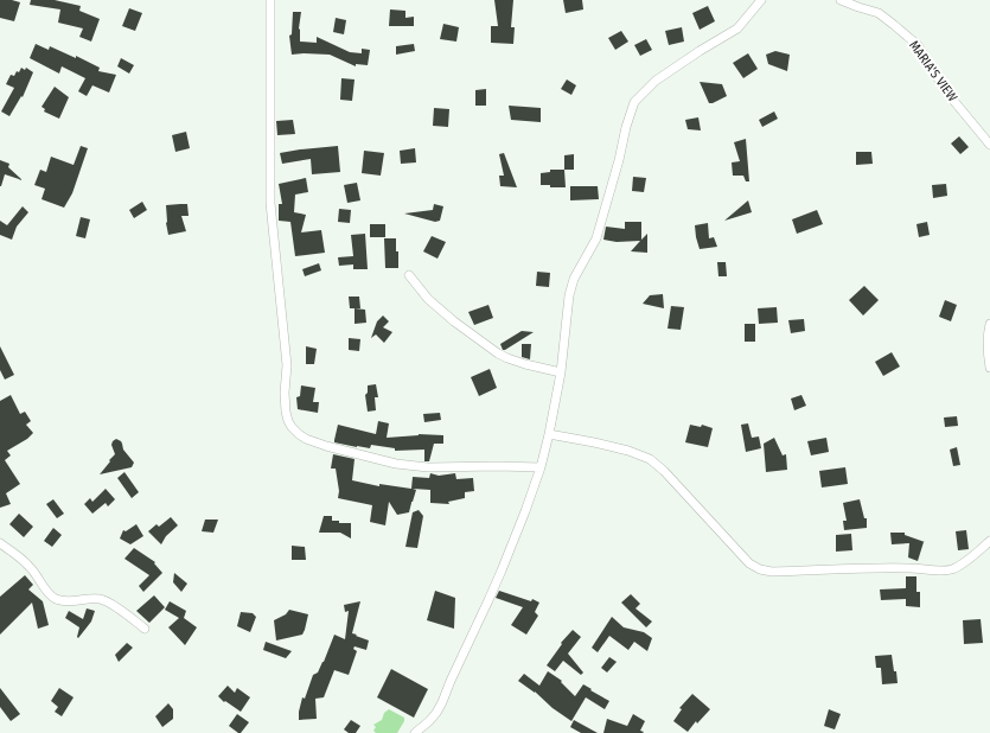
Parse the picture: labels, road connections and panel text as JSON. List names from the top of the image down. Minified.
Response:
{"streets":{"street":["MARIA'S VIEW"]}}
